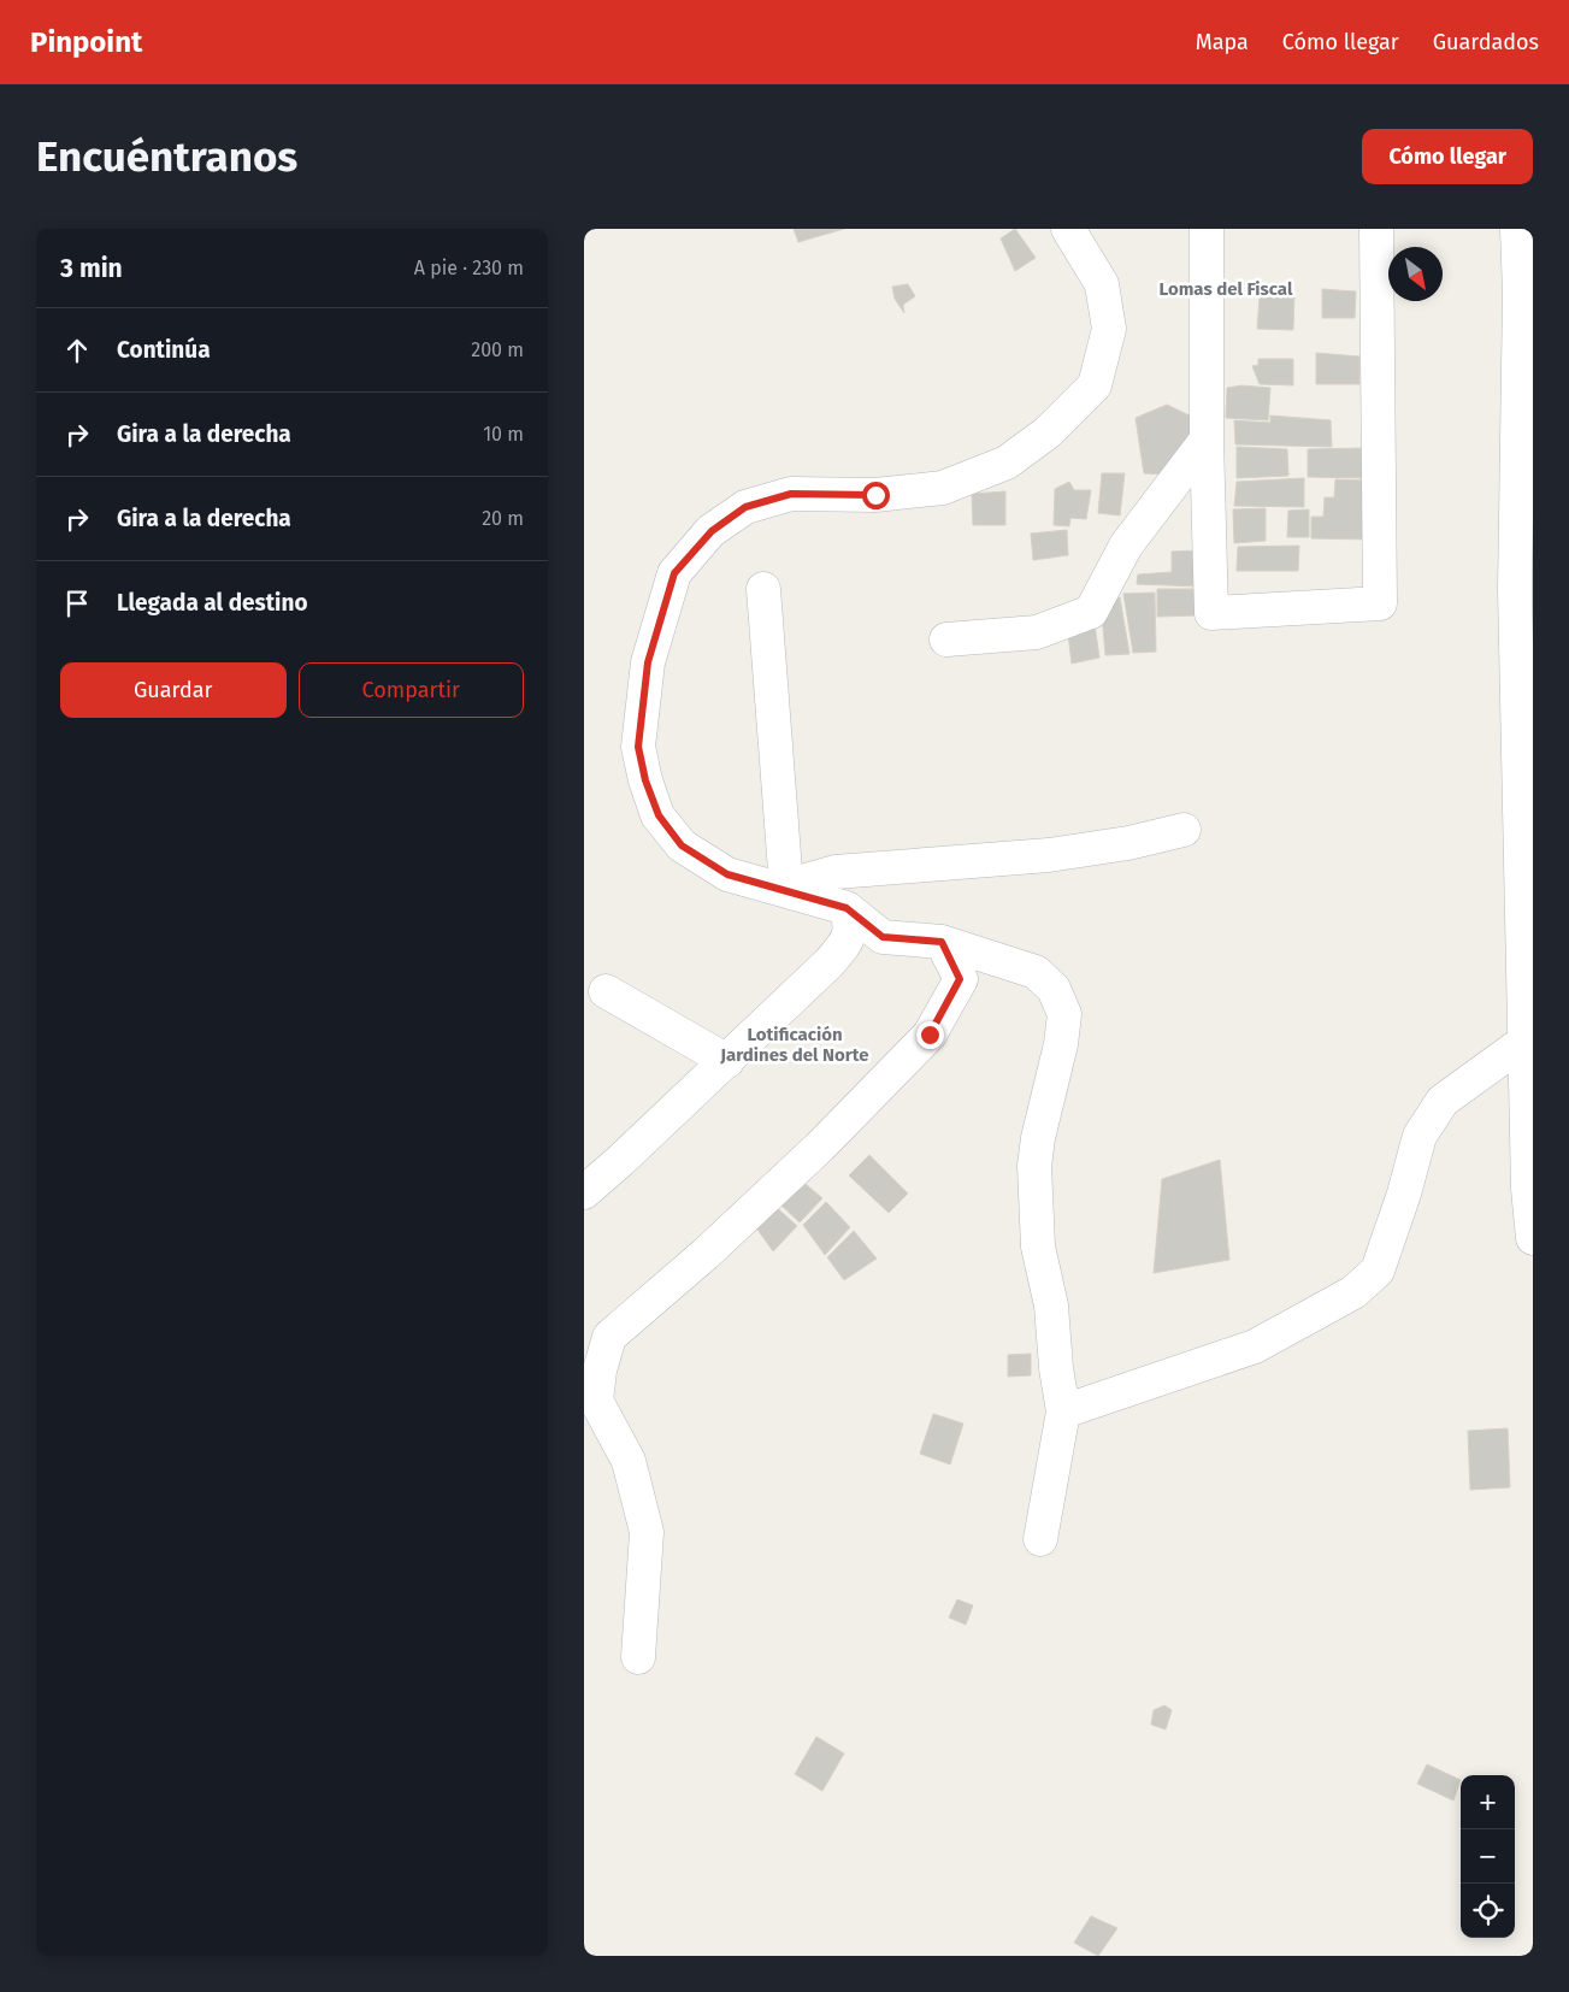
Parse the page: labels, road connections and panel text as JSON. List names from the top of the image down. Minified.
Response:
{"districts":["Lomas del Fiscal","Lotificación Jardines del Norte"],"north":"bottom right","page":{"header":"Pinpoint","nav":["Mapa","Cómo llegar","Guardados"],"buttons":["Cómo llegar",["Guardar","Compartir"]],"title":"Encuéntranos","heading":["3 min","A pie · 230 m"],"list":[["Continúa","200 m"],["Gira a la derecha","10 m"],["Gira a la derecha","20 m"],"Llegada al destino"],"map_buttons":["+","−"]}}
